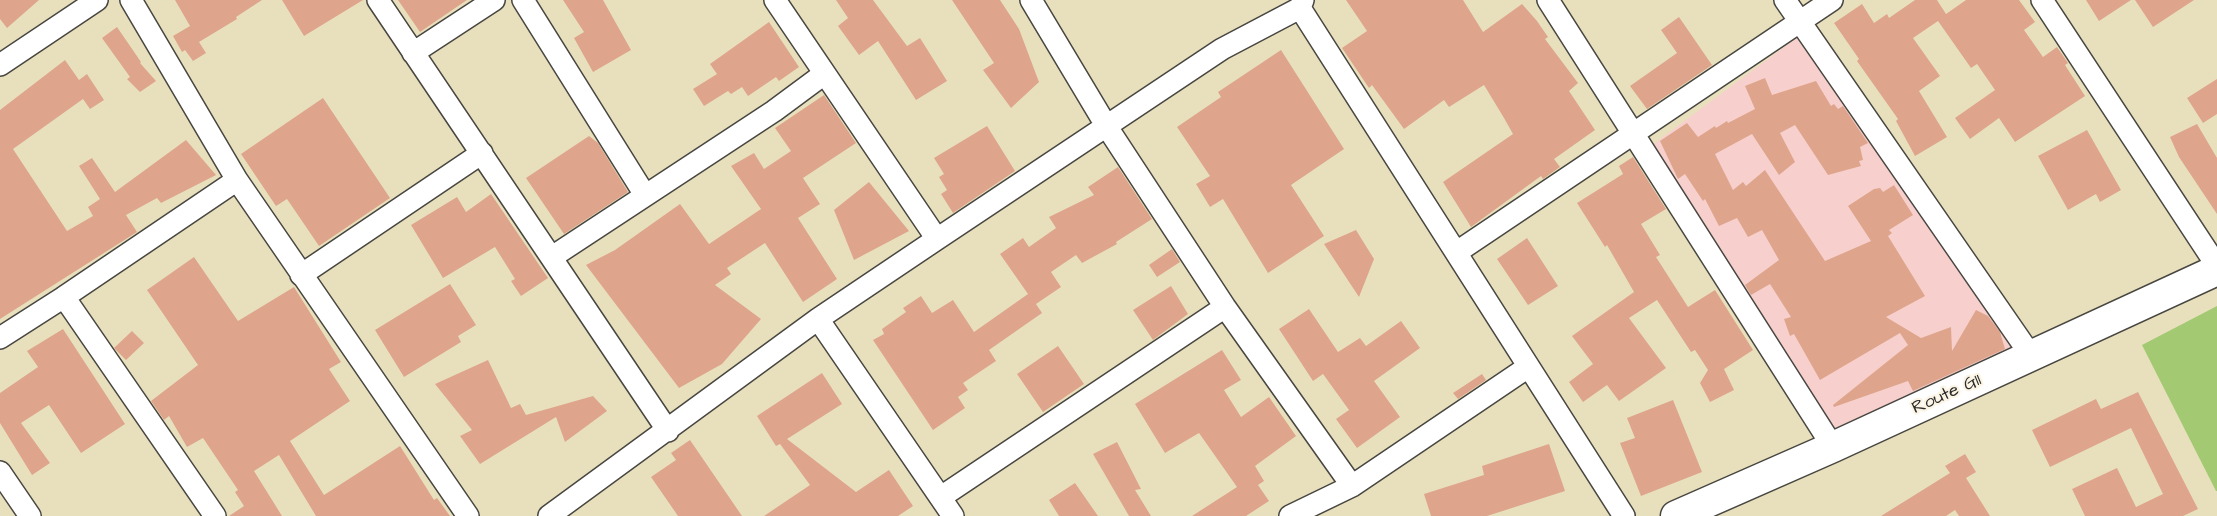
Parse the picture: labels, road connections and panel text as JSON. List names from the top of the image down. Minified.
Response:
{"streets":{"street":["Route G11"]}}
